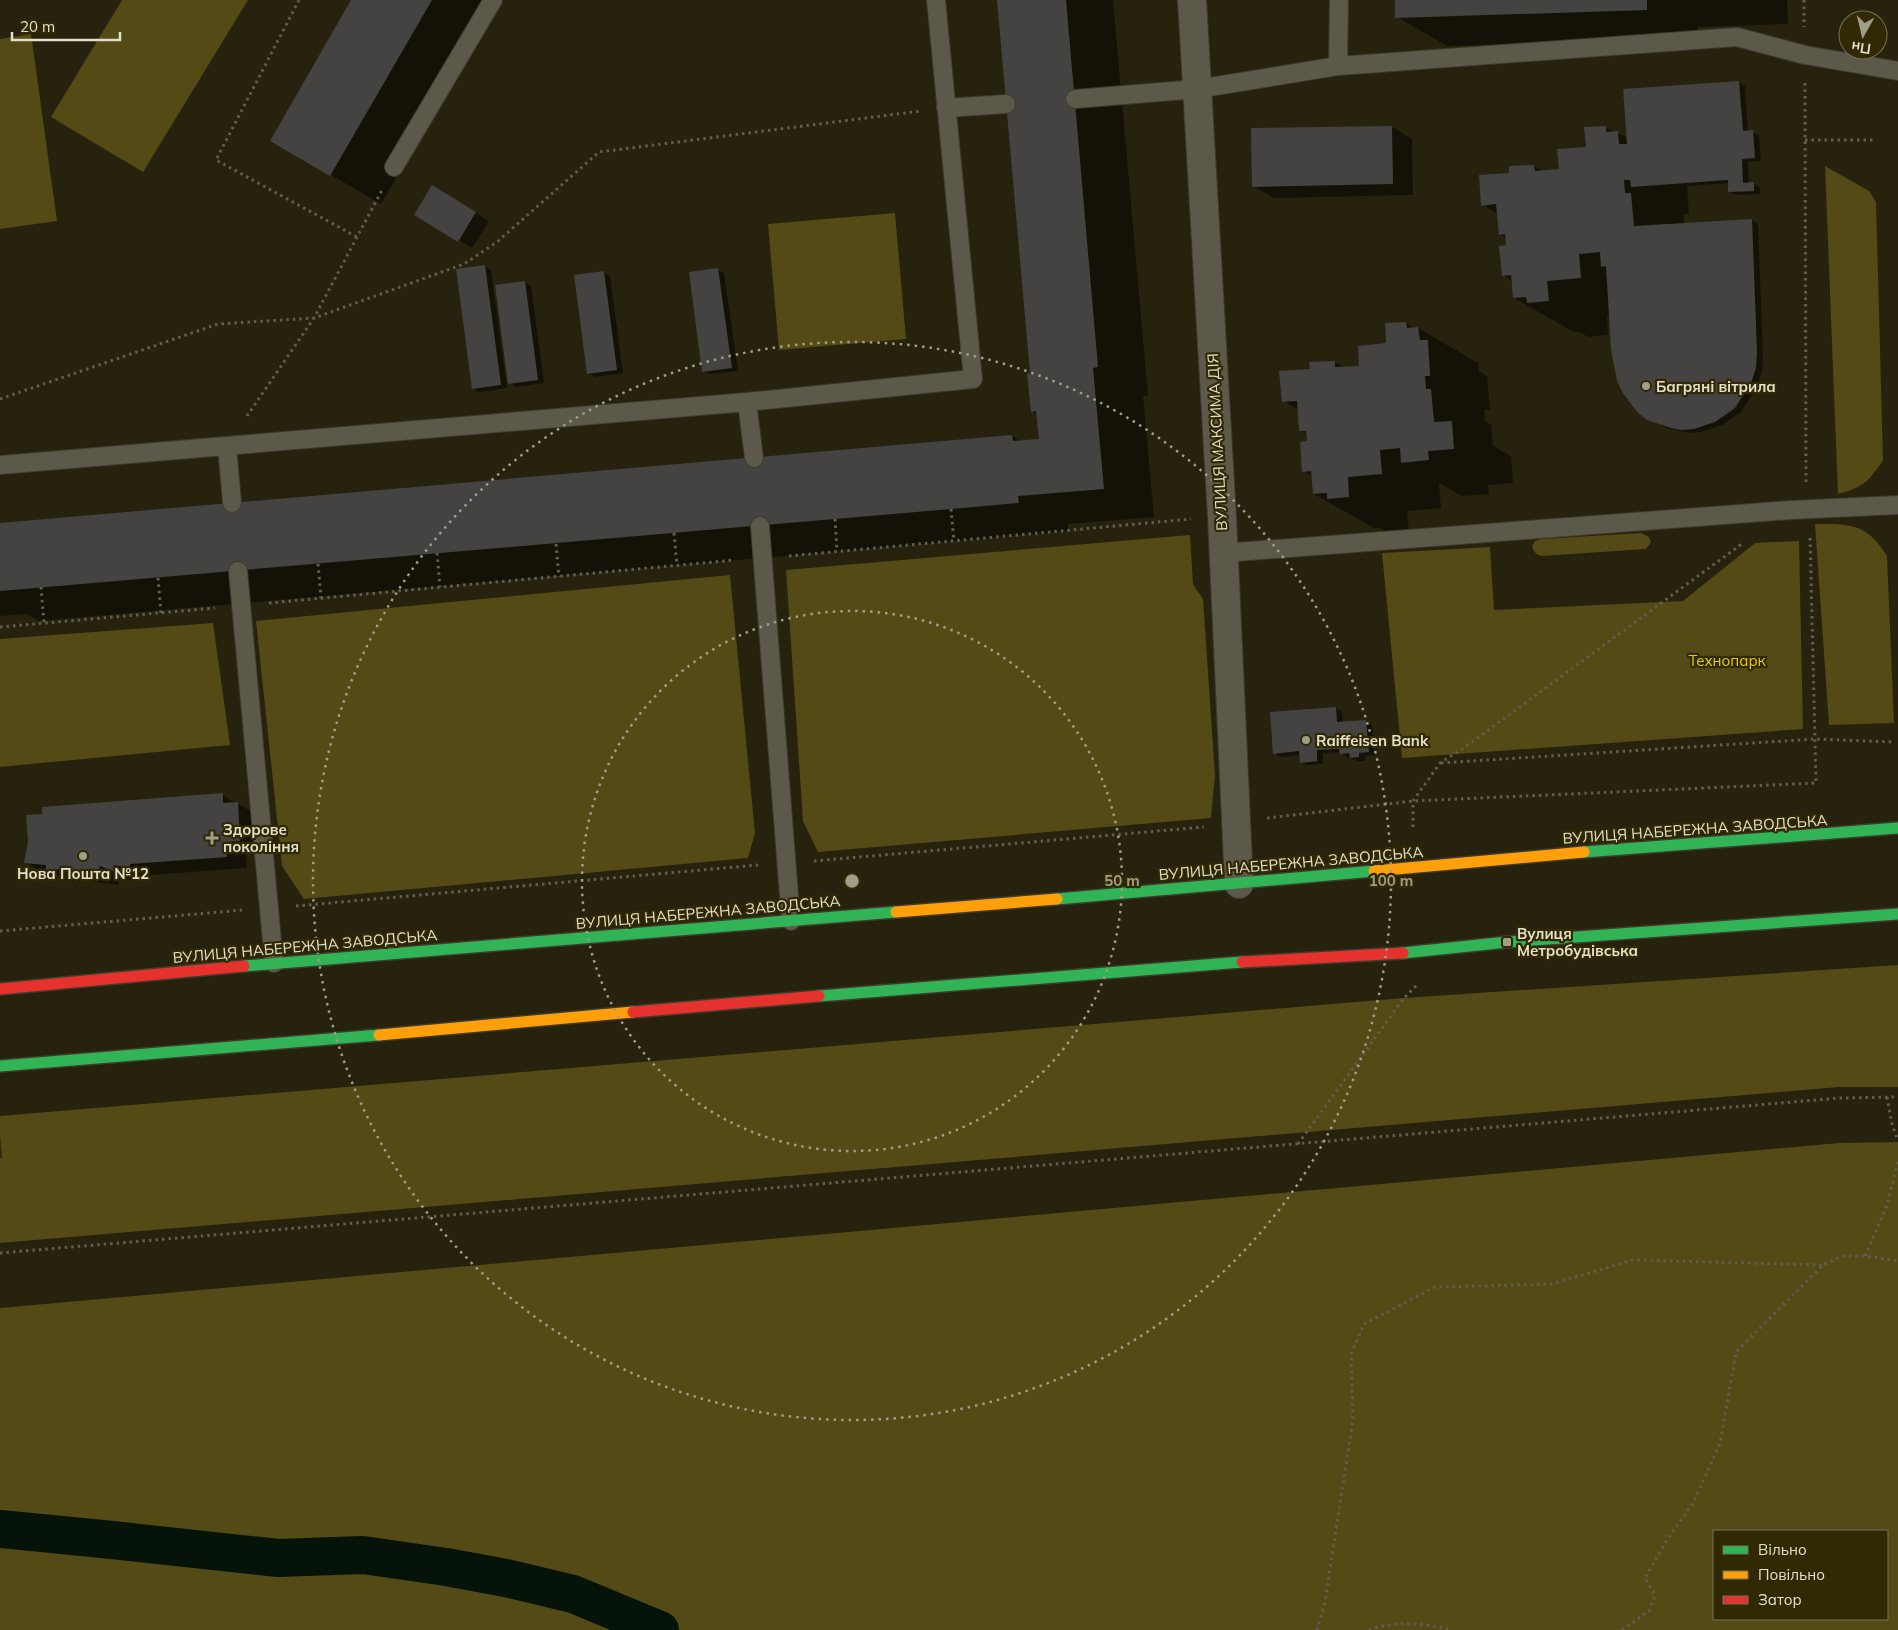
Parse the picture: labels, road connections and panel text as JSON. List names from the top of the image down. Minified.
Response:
{"streets":{"main road":["ВУЛИЦЯ НАБЕРЕЖНА ЗАВОДСЬКА"],"street":["ВУЛИЦЯ МАКСИМА ДІЯ"]},"crossings":[["ВУЛИЦЯ МАКСИМА ДІЯ","ВУЛИЦЯ НАБЕРЕЖНА ЗАВОДСЬКА"]],"parks":["Технопарк"],"places":{"other":["Багряні вітрила","Raiffeisen Bank","Нова Пошта №12"],"health":["Здорове покоління"],"transit":["Вулиця Метробудівська"]},"legend":["Вільно","Повільно","Затор"],"scale_bar":"20 m","north":"bottom","rings":["50 m","100 m"]}
